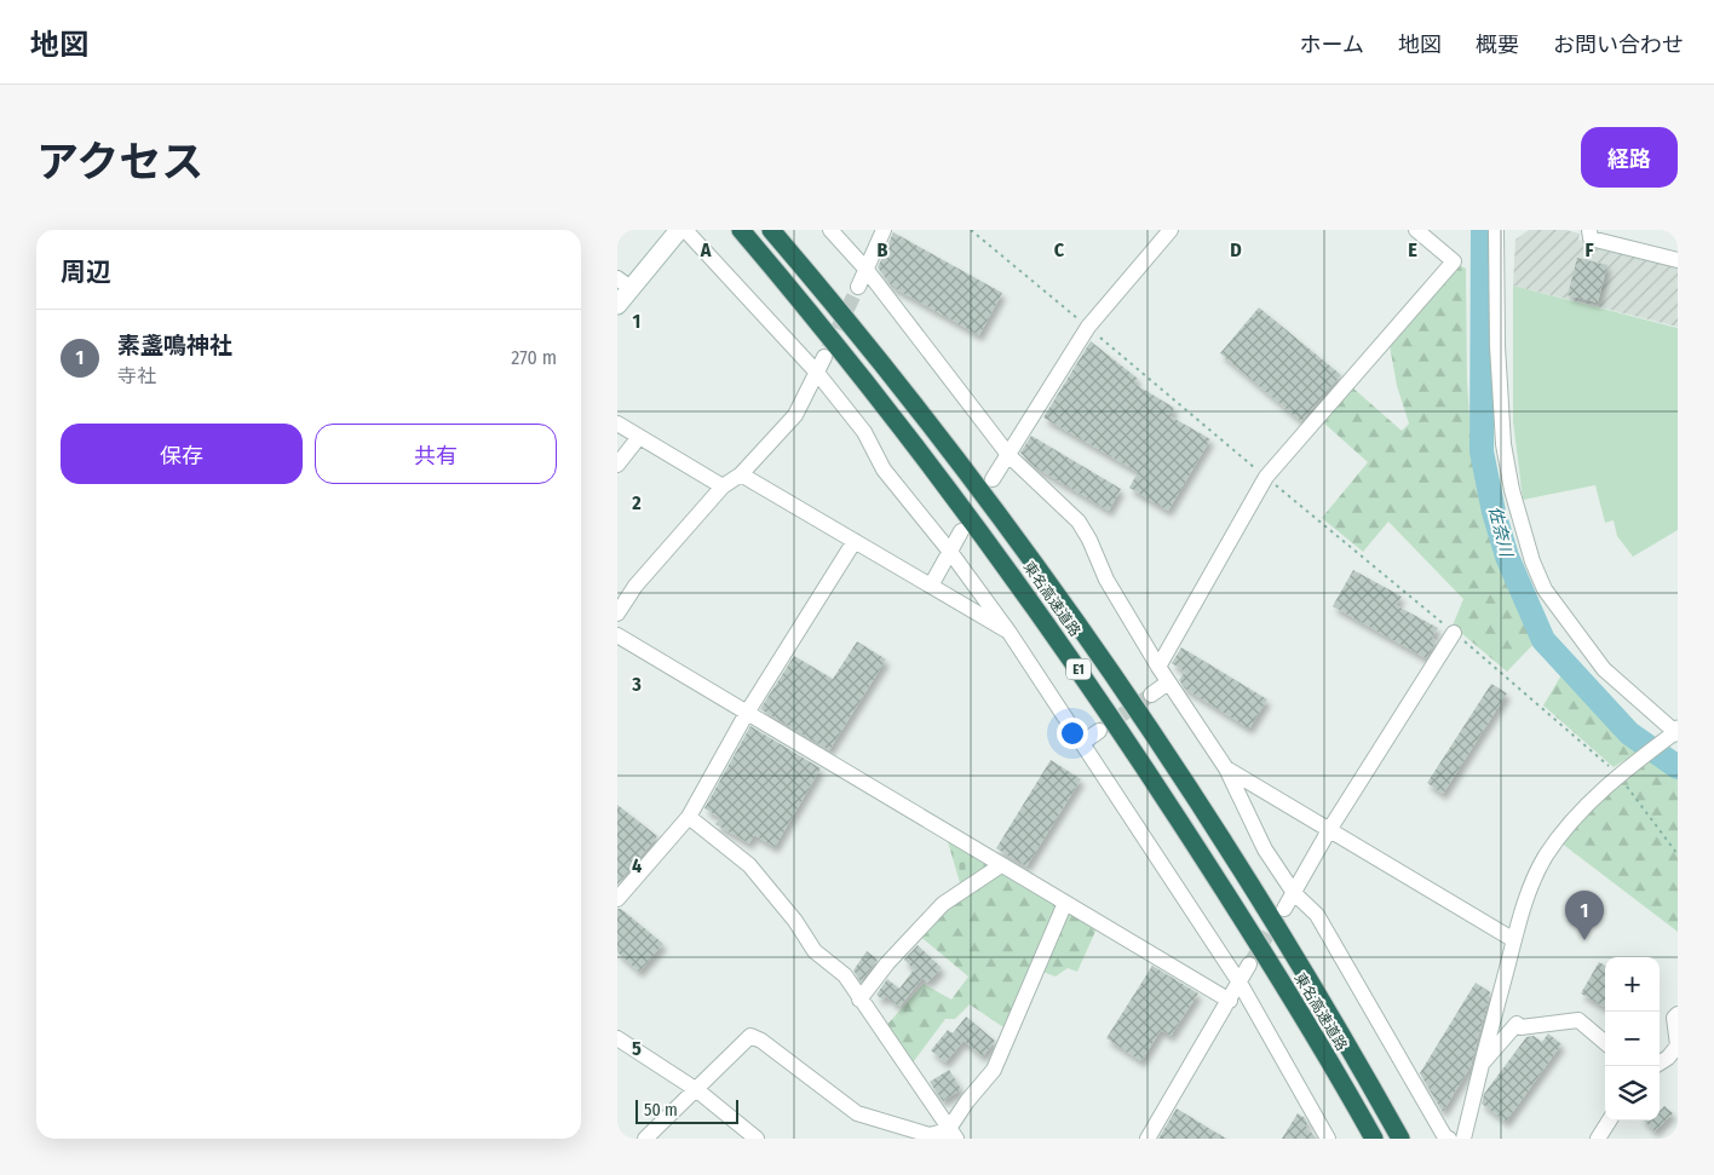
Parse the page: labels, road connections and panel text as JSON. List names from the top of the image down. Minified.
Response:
{"streets":{"highway":["東名高速道路","E1"]},"water":["佐奈川"],"scale_bar":"50 m","page":{"header":"地図","nav":["ホーム","地図","概要","お問い合わせ"],"title":"アクセス","buttons":["経路",["保存","共有"]],"heading":"周辺","list":[{"mark":"1","name":"素盞鳴神社","note":"寺社","value":"270 m"}],"pins":"1","map_buttons":["+","−"],"scale":"50 m"},"grid":{"columns":["A","B","C","D","E","F"],"rows":["1","2","3","4","5"]}}
